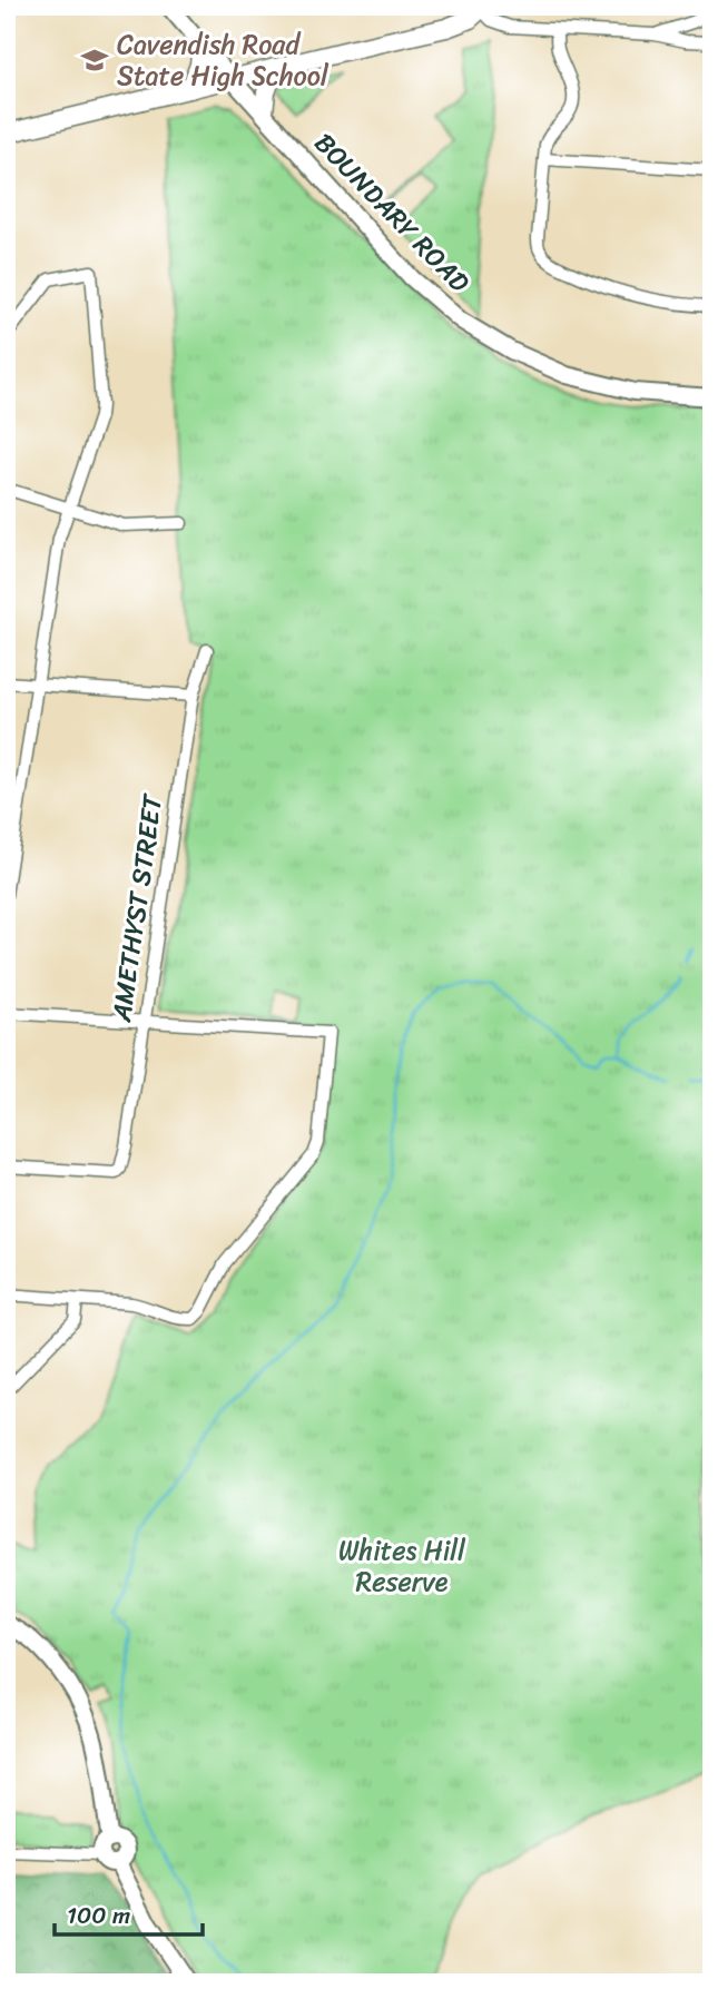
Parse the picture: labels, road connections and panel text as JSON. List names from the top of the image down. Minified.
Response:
{"streets":{"main road":["BOUNDARY ROAD"],"street":["AMETHYST STREET"]},"parks":["Whites Hill Reserve"],"places":{"school or university":["Cavendish Road State High School"]},"scale_bar":"100 m"}
